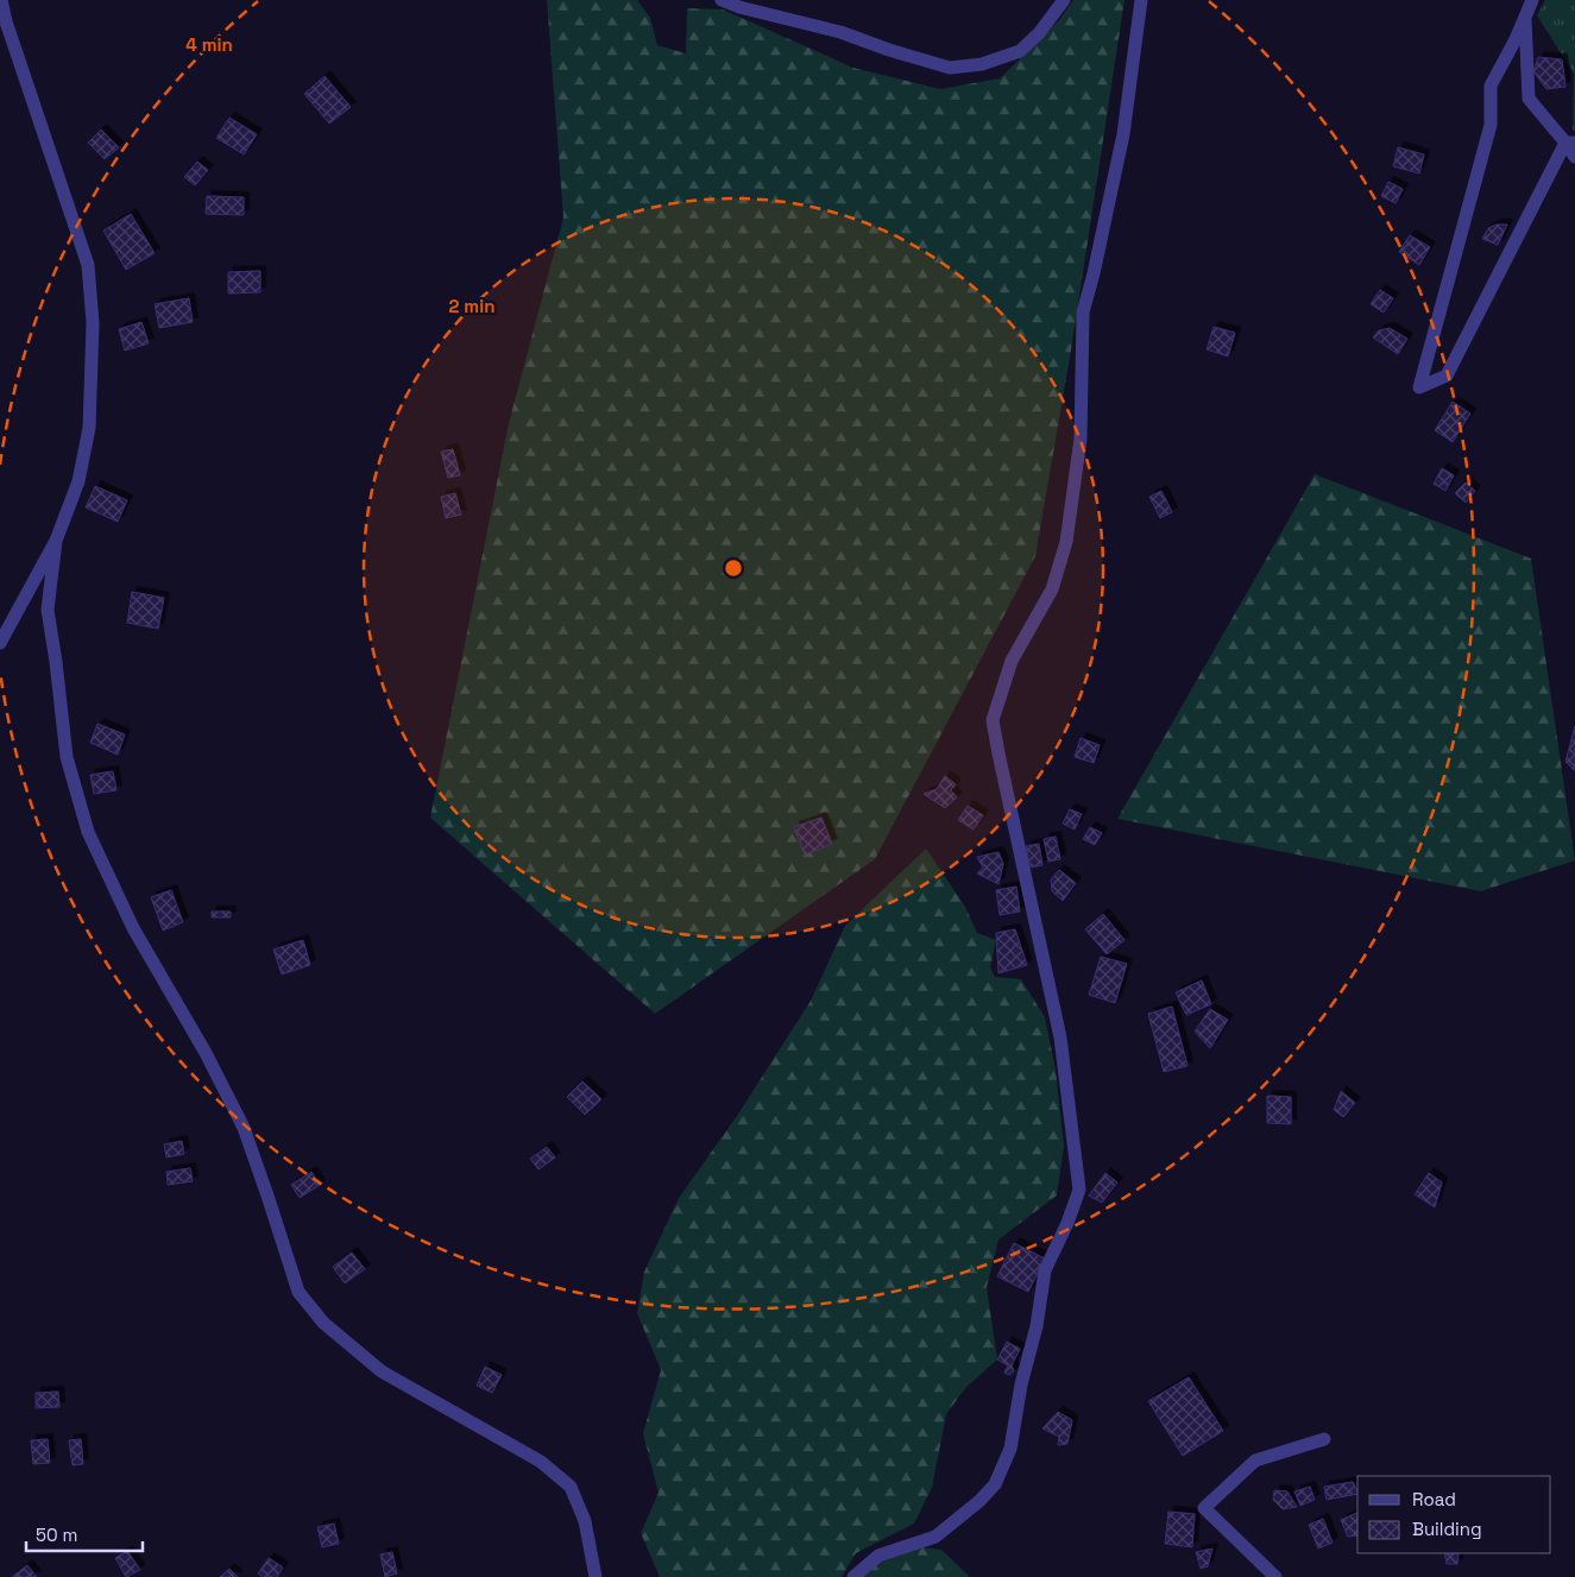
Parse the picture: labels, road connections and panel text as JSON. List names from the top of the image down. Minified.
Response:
{"legend":["Road","Building"],"scale_bar":"50 m","rings":["4 min","2 min"]}
